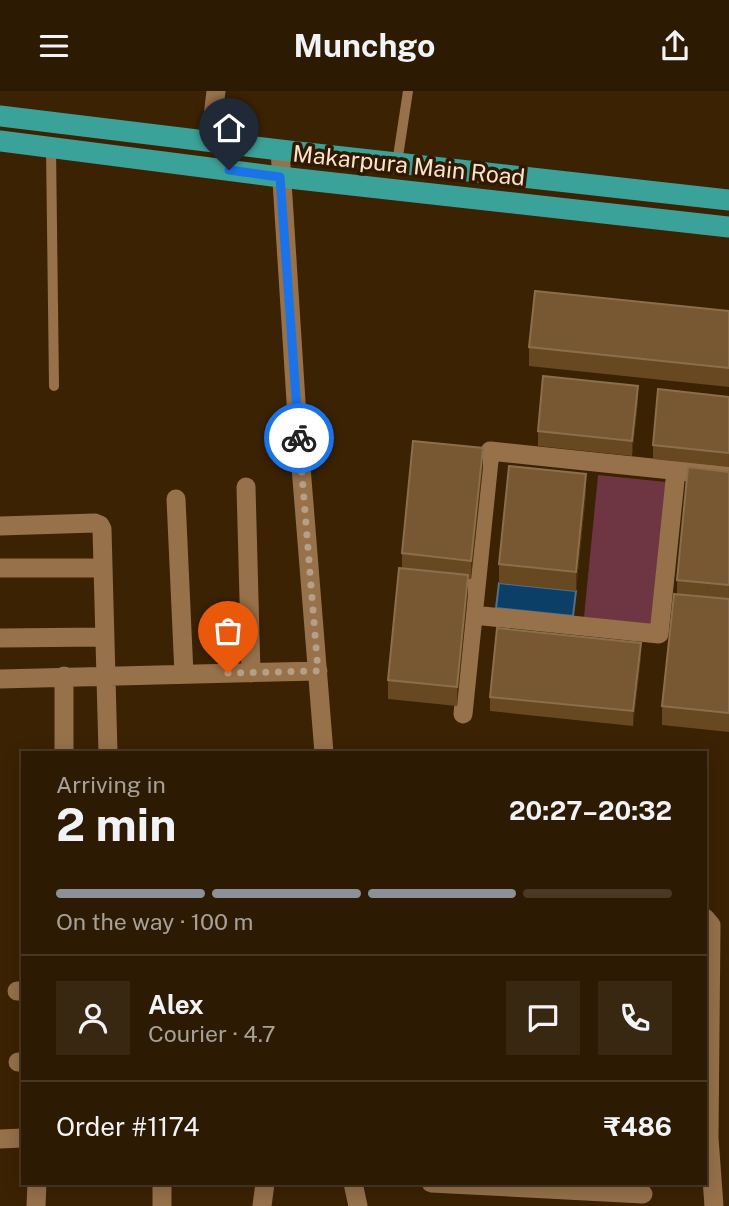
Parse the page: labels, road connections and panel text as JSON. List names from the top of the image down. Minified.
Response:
{"streets":{"highway":["Makarpura Main Road"]},"page":{"header":"Munchgo","heading":["2 min","Arriving in","20:27–20:32"],"panel":["Alex","Courier · 4.7","Order #1174","₹486"],"bar":"On the way · 100 m"}}
